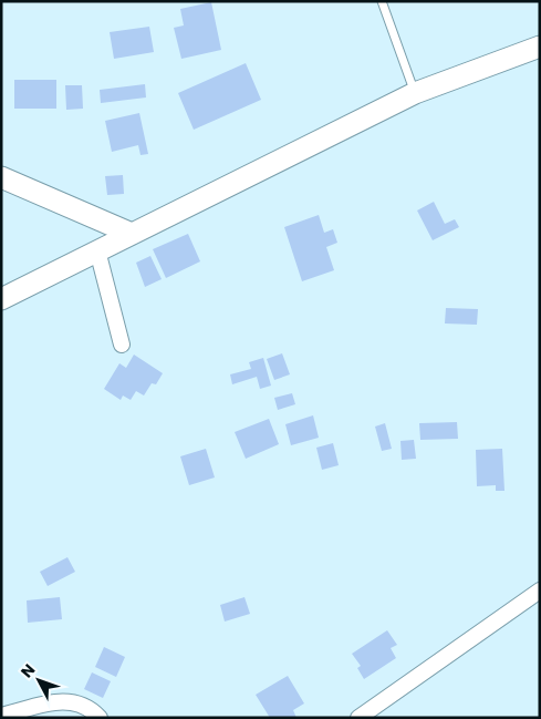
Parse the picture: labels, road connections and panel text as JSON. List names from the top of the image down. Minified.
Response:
{"north":"top left"}
